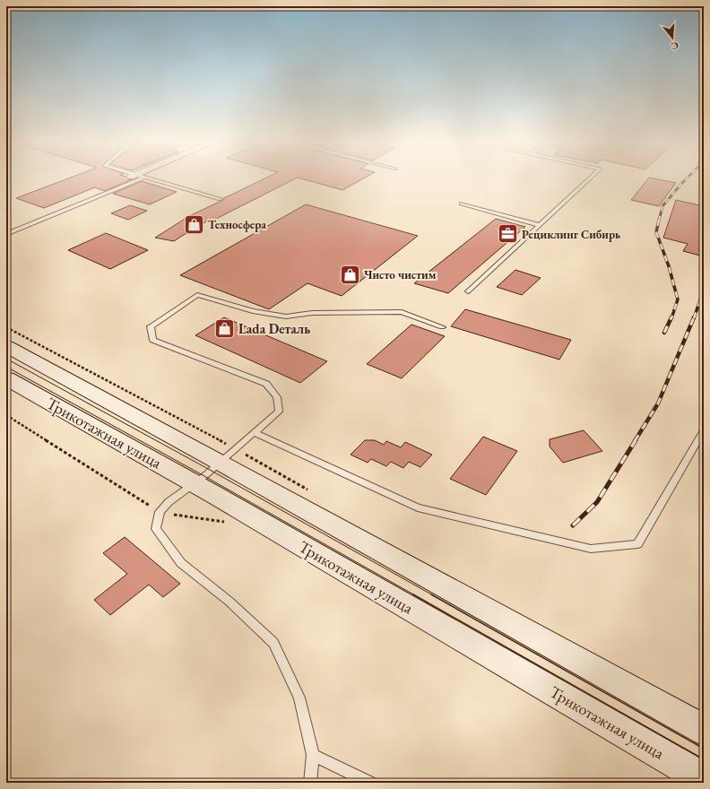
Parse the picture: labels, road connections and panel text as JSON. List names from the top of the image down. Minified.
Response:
{"streets":{"main road":["Трикотажная улица"]},"places":{"shop":["Техносфера","Чисто чистим","Lada Dеталь"],"office":["Рециклинг Сибирь"]},"north":"bottom"}
